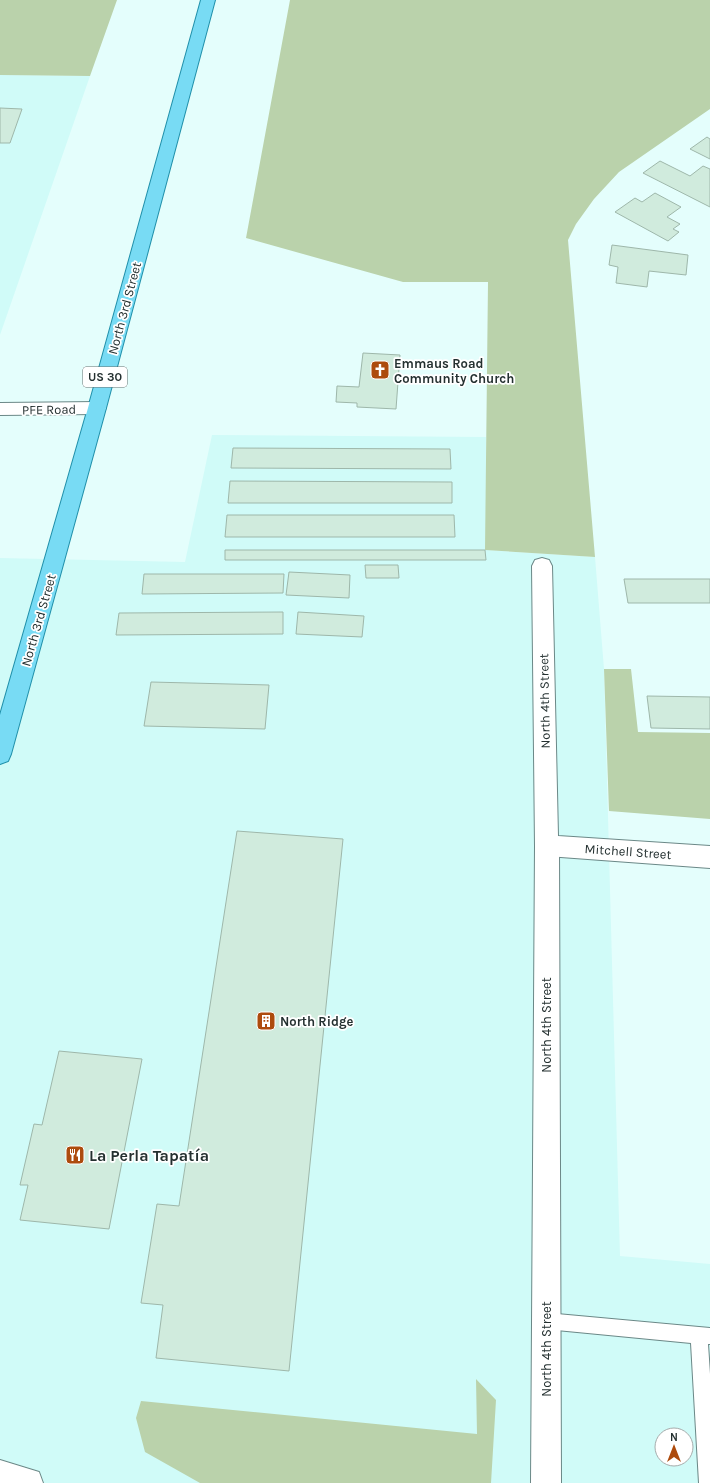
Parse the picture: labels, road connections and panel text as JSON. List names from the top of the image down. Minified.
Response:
{"streets":{"main road":["North 3rd Street","US 30"],"street":["PFE Road","North 4th Street","Mitchell Street"]},"crossings":[["North 3rd Street","PFE Road"],["North 4th Street","Mitchell Street"]],"places":{"church":["Emmaus Road Community Church"],"building":["North Ridge"],"restaurant":["La Perla Tapatía"]},"north":"top"}
